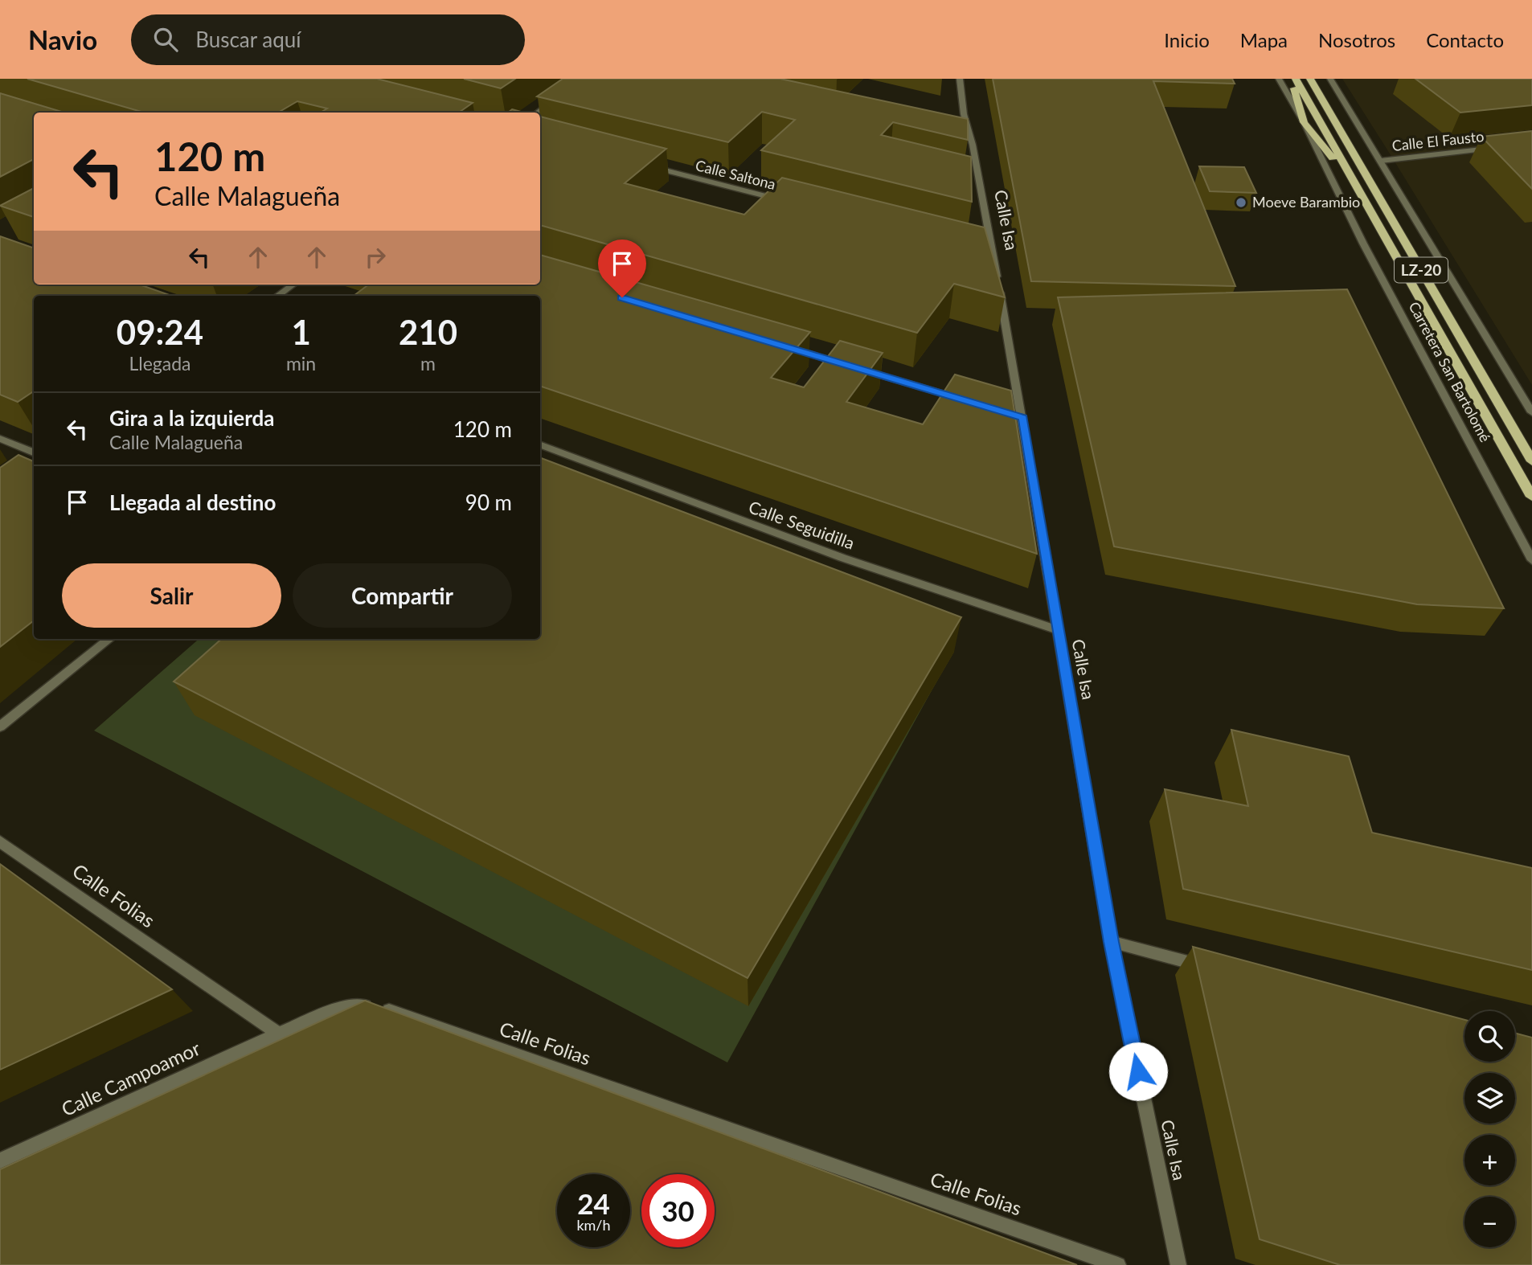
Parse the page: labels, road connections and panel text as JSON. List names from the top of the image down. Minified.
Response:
{"streets":{"main road":["LZ-20","Carretera San Bartolomé"],"street":["Calle El Fausto","Calle Saltona","Calle Isa","Calle Seguidilla","Calle Folias","Calle Campoamor"]},"crossings":[["Calle Isa","Calle Seguidilla"],["Calle Folias","Calle Campoamor"]],"places":["Moeve Barambio"],"page":{"header":"Navio","search":"Buscar aquí","nav":["Inicio","Mapa","Nosotros","Contacto"],"turn":["120 m","Calle Malagueña"],"eta":["09:24","Llegada","1","min","210","m"],"list":[{"name":"Gira a la izquierda","note":"Calle Malagueña","value":"120 m"},{"name":"Llegada al destino","value":"90 m"}],"buttons":["Salir","Compartir"],"map_buttons":["+","−"],"speed":"24 km/h","limit":"30"}}
